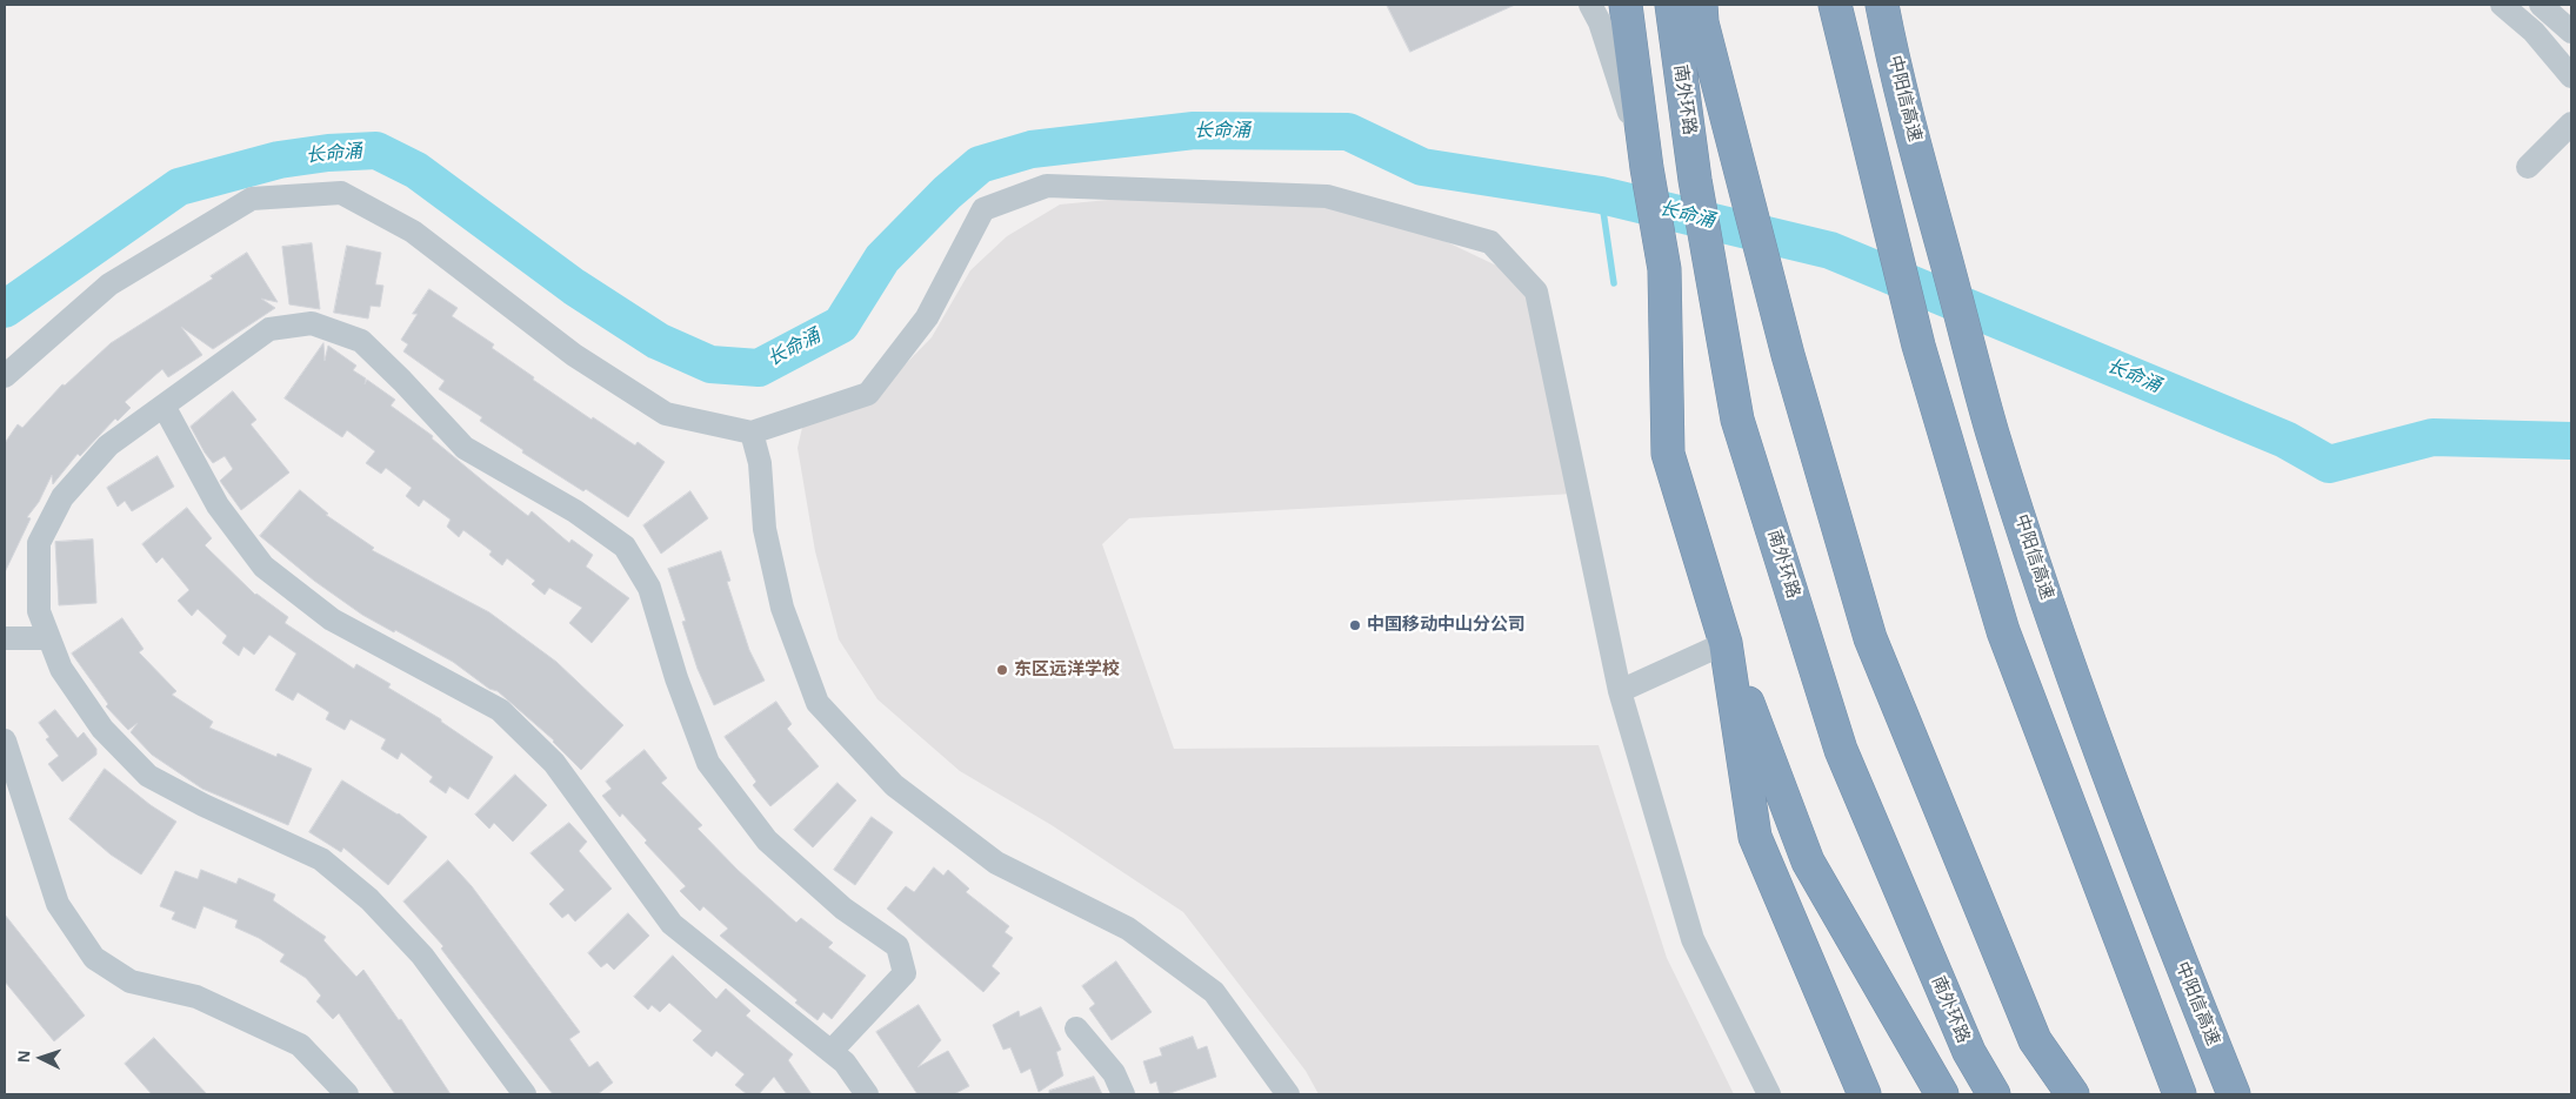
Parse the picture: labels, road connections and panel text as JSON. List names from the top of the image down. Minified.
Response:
{"streets":{"highway":["中阳信高速","南外环路"]},"water":["长命涌"],"places":["中国移动中山分公司","东区远洋学校"],"north":"left"}
